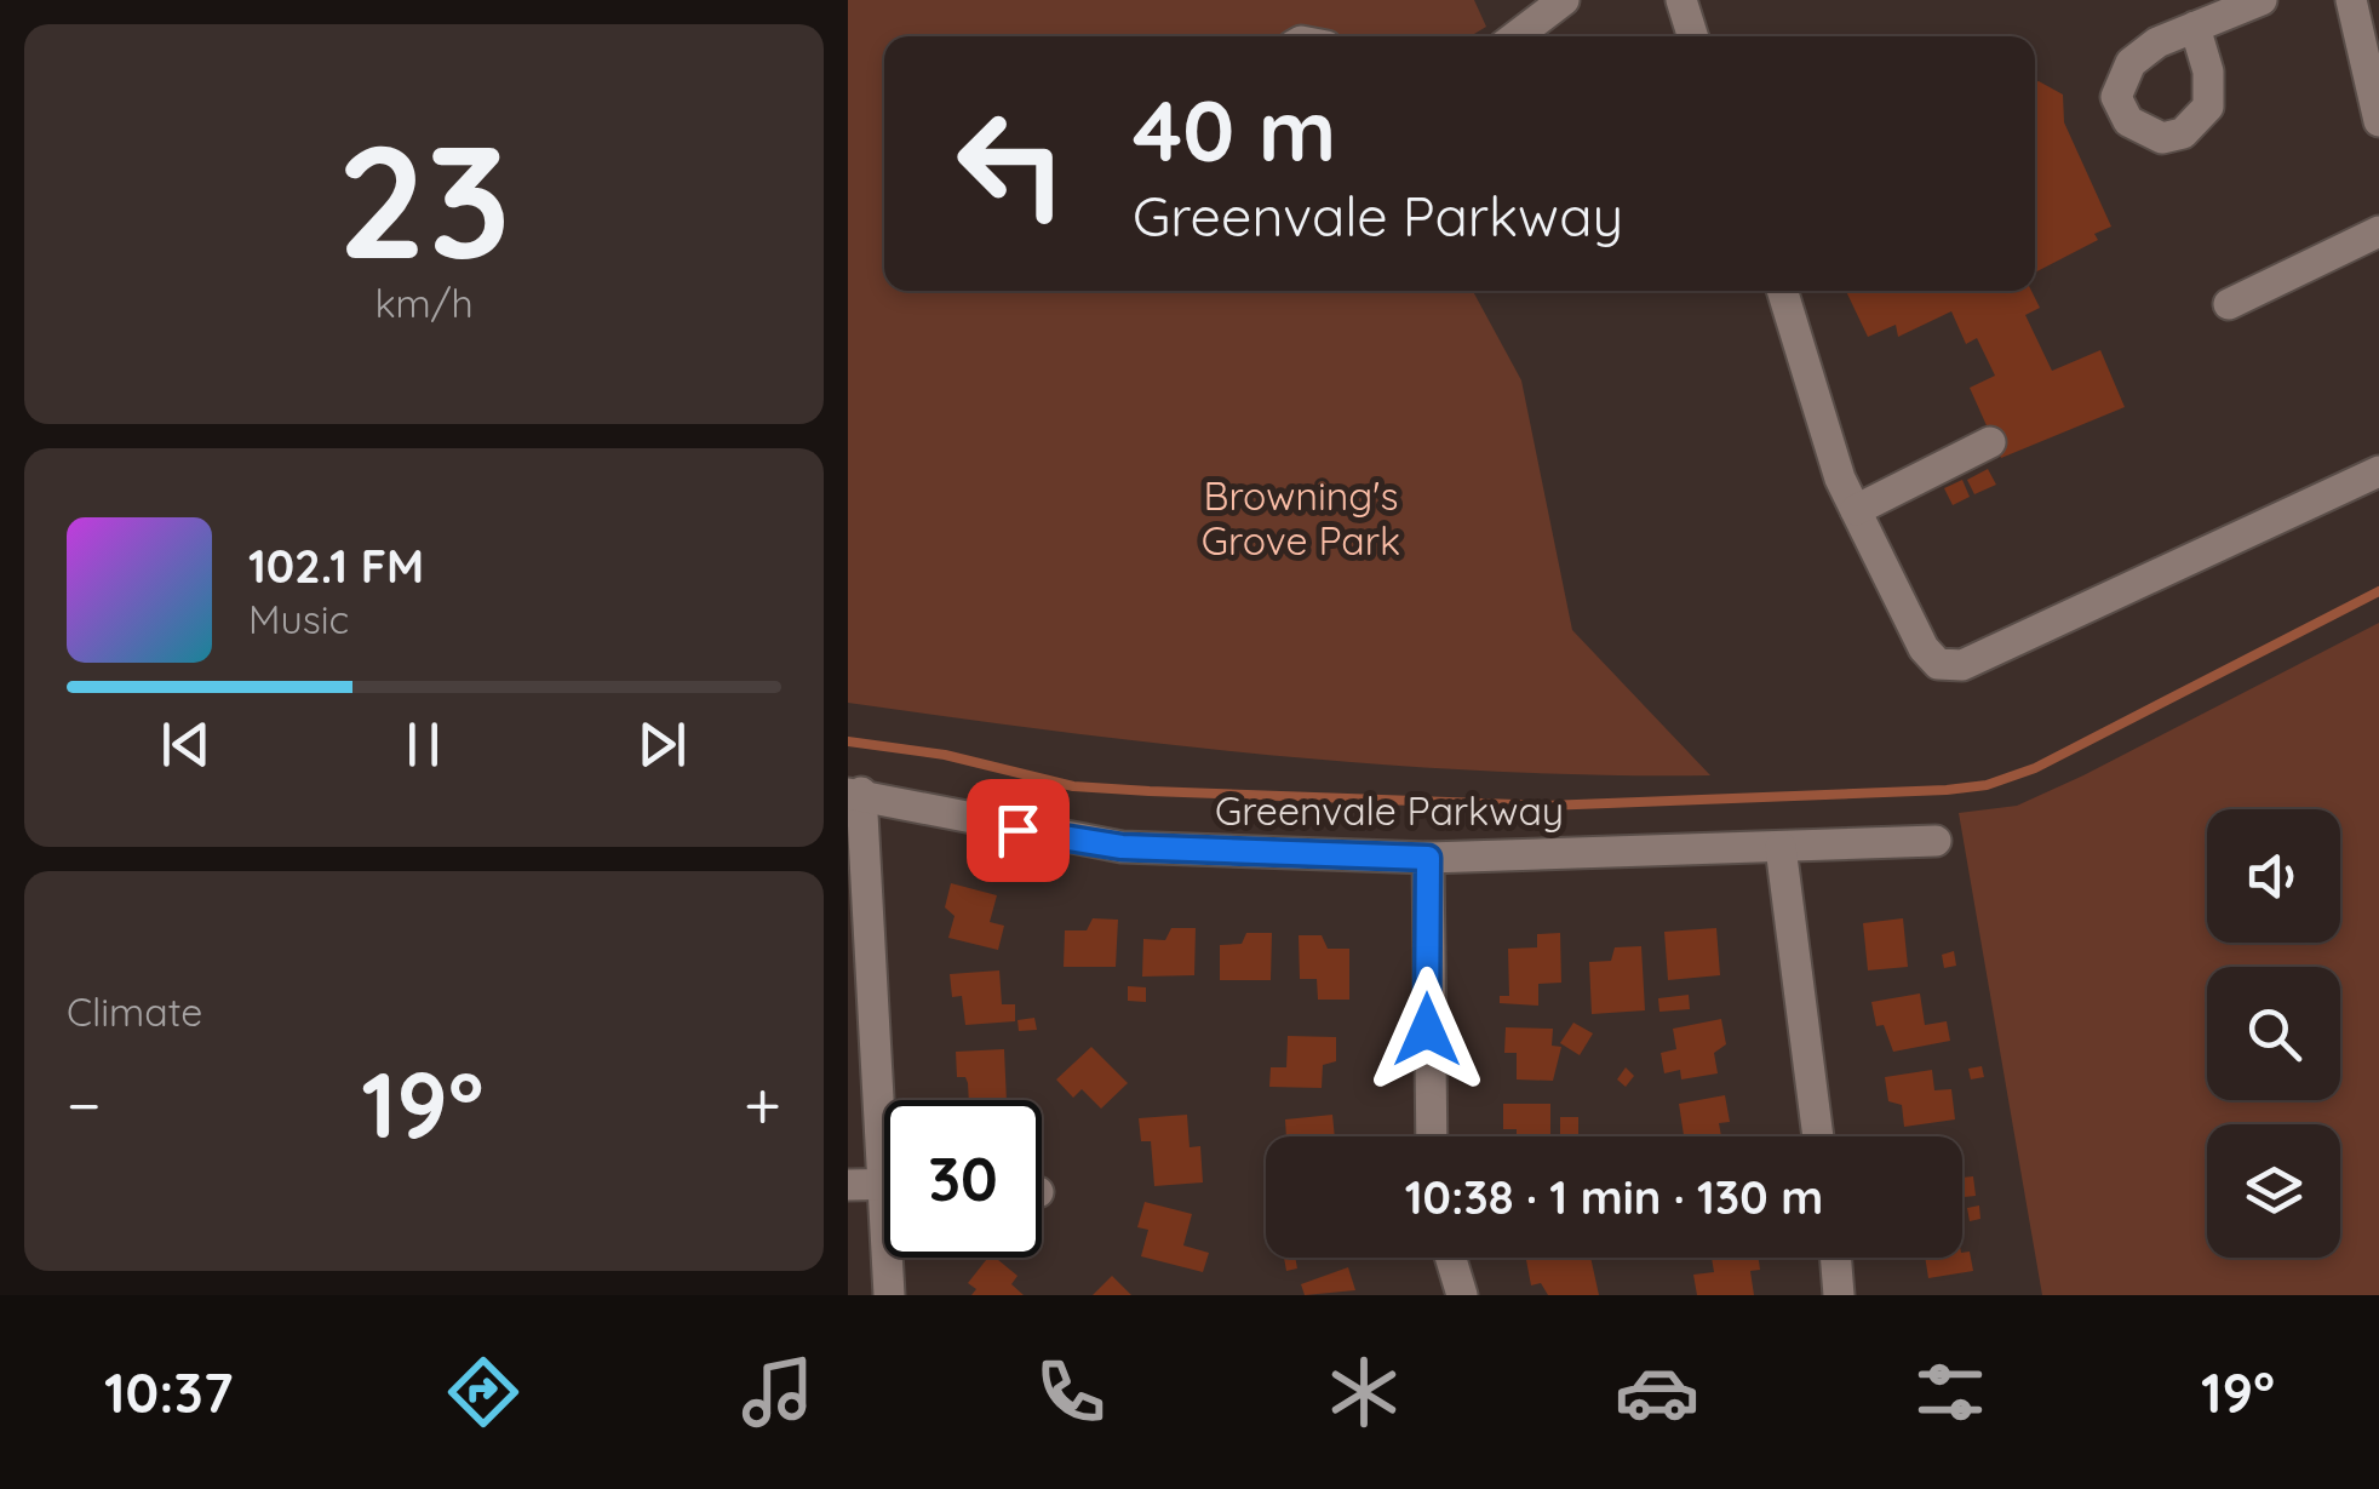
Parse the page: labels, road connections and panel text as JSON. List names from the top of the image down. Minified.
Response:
{"streets":{"street":["Greenvale Parkway"]},"parks":["Browning's Grove Park"],"page":{"tile":[["23","km/h"],"Climate"],"turn":["40 m","Greenvale Parkway"],"song":["102.1 FM","Music"],"heat":["−","19°","+"],"limit":"30","trip":"10:38 · 1 min · 130 m","tabs":["10:37","19°"]}}
